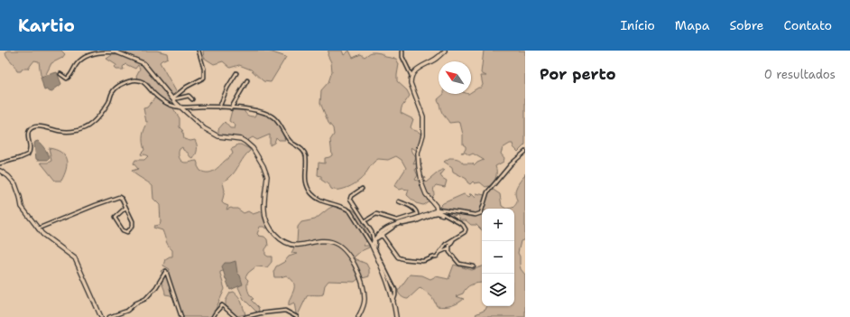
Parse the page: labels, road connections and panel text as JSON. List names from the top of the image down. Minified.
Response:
{"north":"top left","page":{"header":"Kartio","nav":["Início","Mapa","Sobre","Contato"],"heading":["Por perto","0 resultados"],"map_buttons":["+","−"]}}
